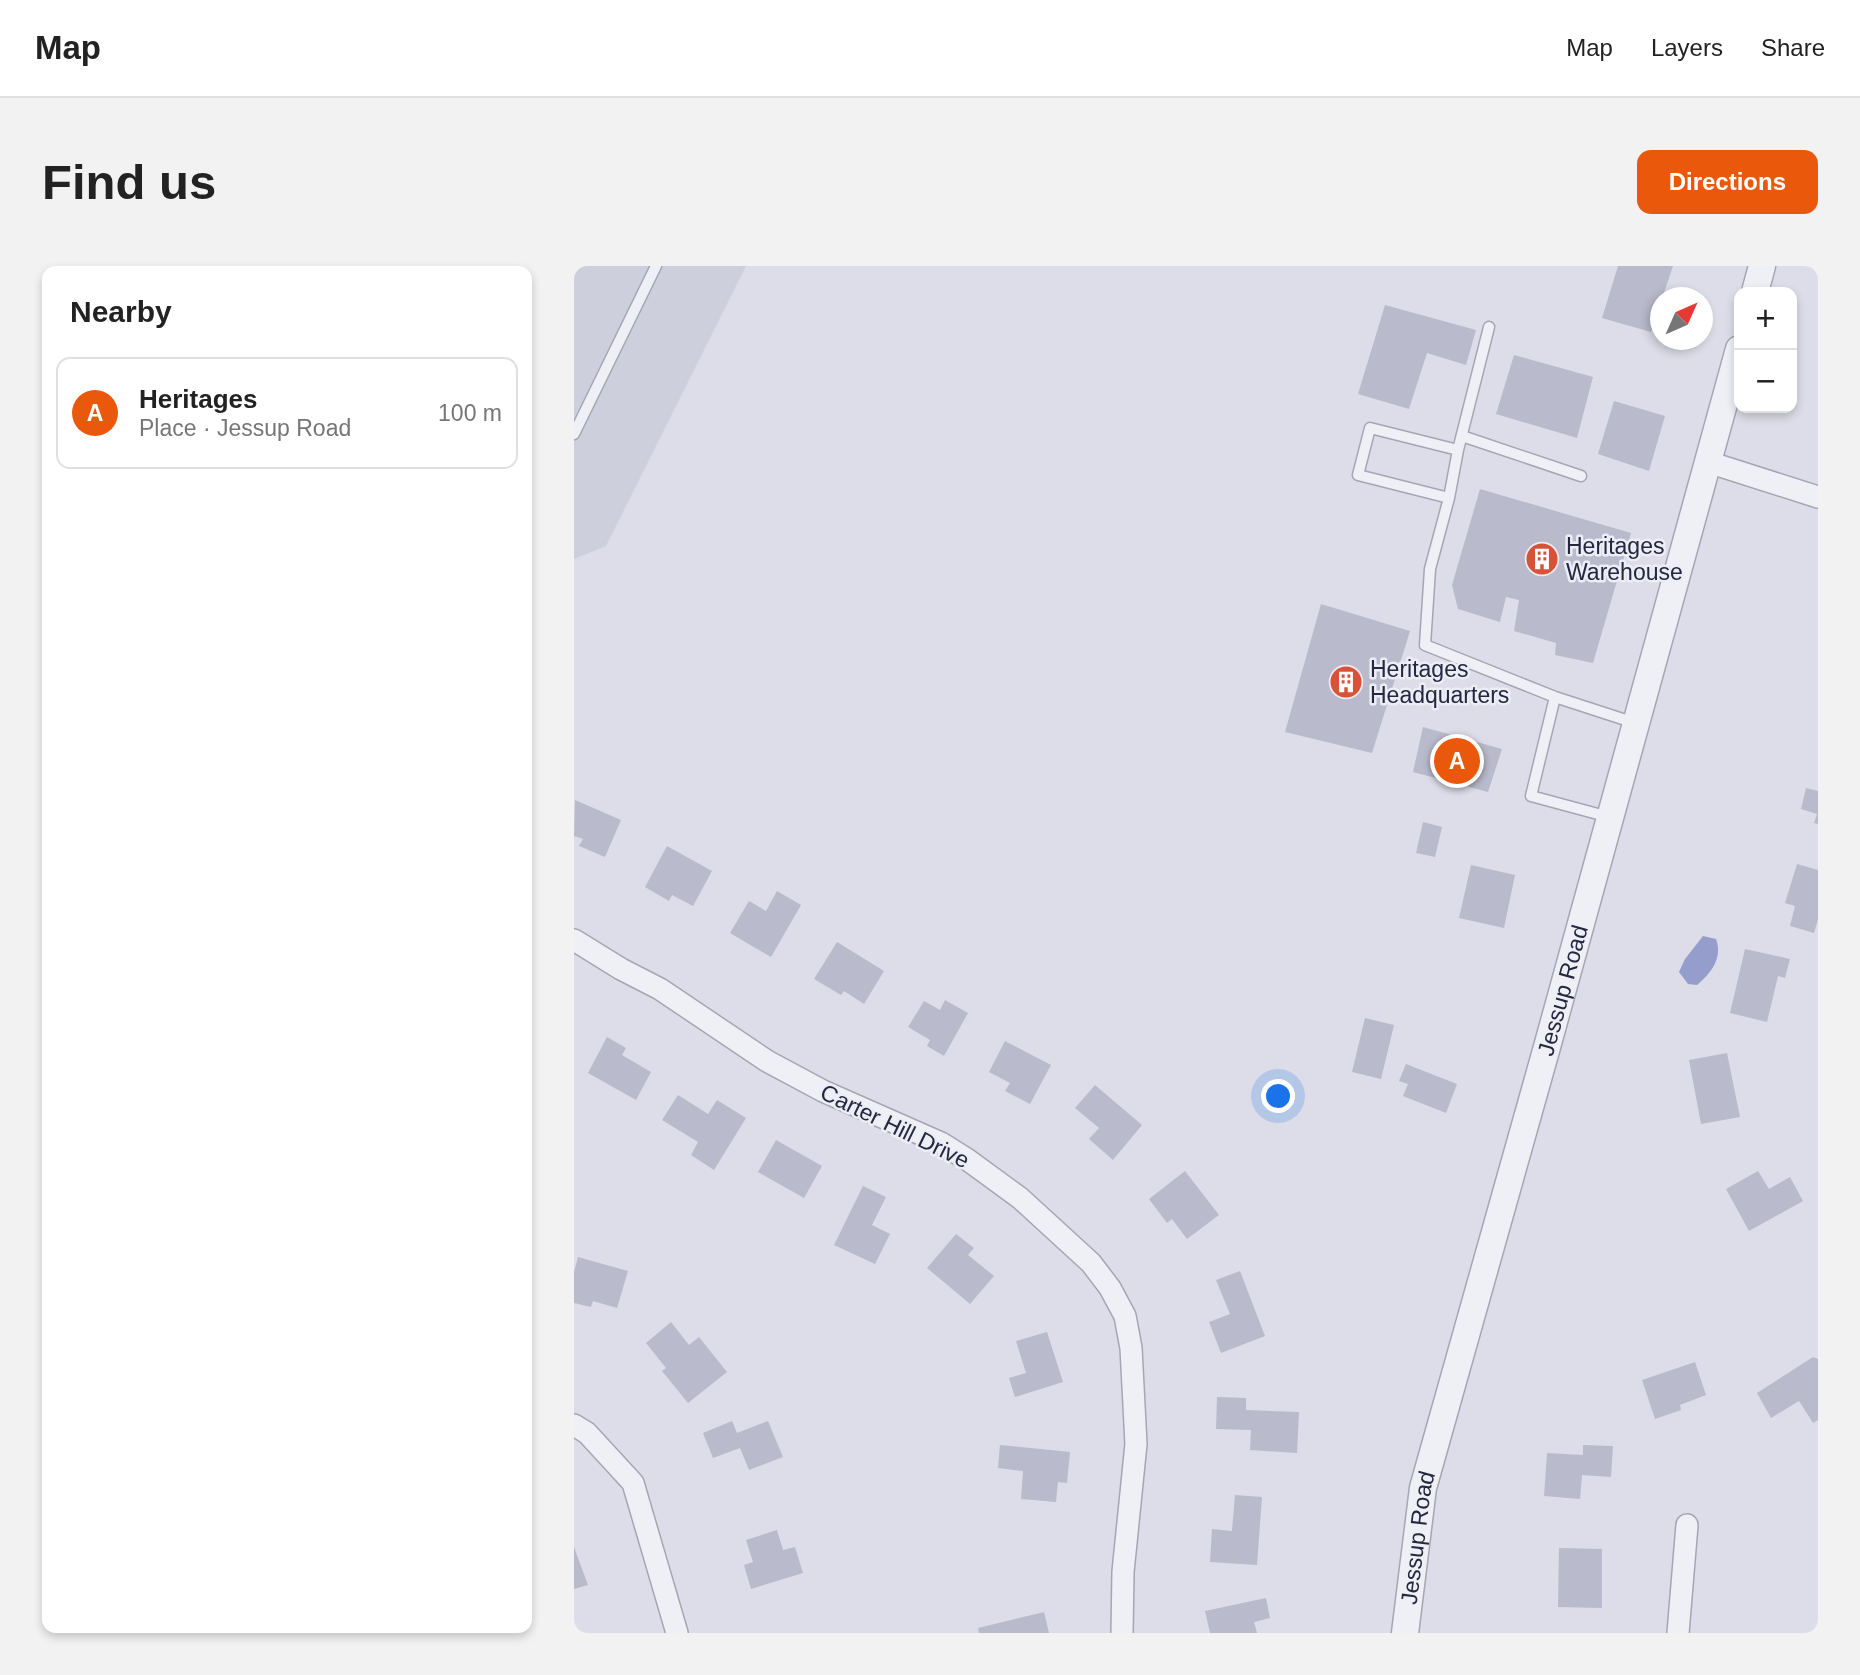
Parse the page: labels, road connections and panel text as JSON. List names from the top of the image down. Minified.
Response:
{"streets":{"street":["Jessup Road","Carter Hill Drive"]},"places":{"building":["Heritages Warehouse","Heritages Headquarters"]},"north":"top right","page":{"header":"Map","nav":["Map","Layers","Share"],"buttons":"Directions","title":"Find us","heading":"Nearby","map_buttons":["+","−"],"list":[{"mark":"A","name":"Heritages","note":"Place · Jessup Road","value":"100 m"}],"pins":"A"}}
